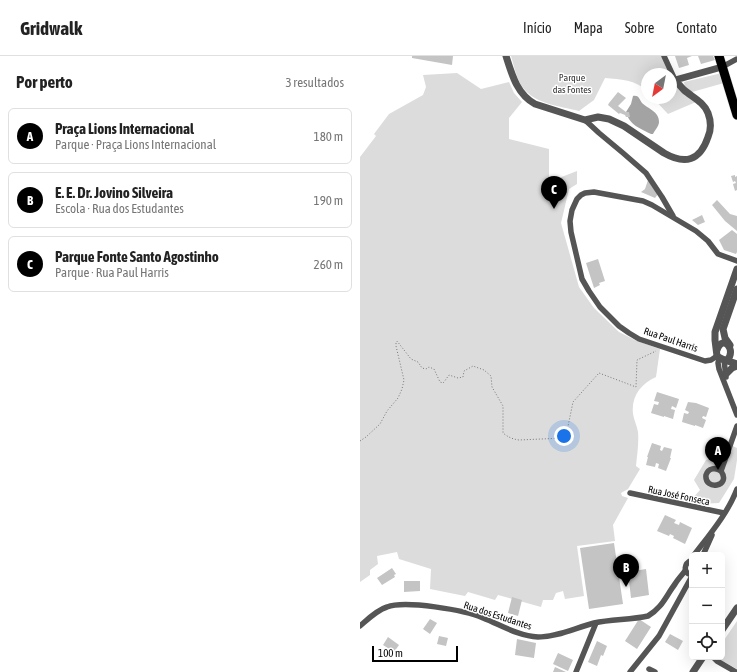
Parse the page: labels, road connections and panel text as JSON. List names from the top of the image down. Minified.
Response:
{"streets":{"street":["Rua Paul Harris","Rua José Fonseca","Rua dos Estudantes"]},"parks":["Parque das Fontes"],"scale_bar":"100 m","north":"bottom left","page":{"header":"Gridwalk","nav":["Início","Mapa","Sobre","Contato"],"heading":["Por perto","3 resultados"],"list":[{"mark":"A","name":"Praça Lions Internacional","note":"Parque · Praça Lions Internacional","value":"180 m"},{"mark":"B","name":"E. E. Dr. Jovino Silveira","note":"Escola · Rua dos Estudantes","value":"190 m"},{"mark":"C","name":"Parque Fonte Santo Agostinho","note":"Parque · Rua Paul Harris","value":"260 m"}],"pins":["C","A","B"],"map_buttons":["+","−"],"scale":"100 m"}}
